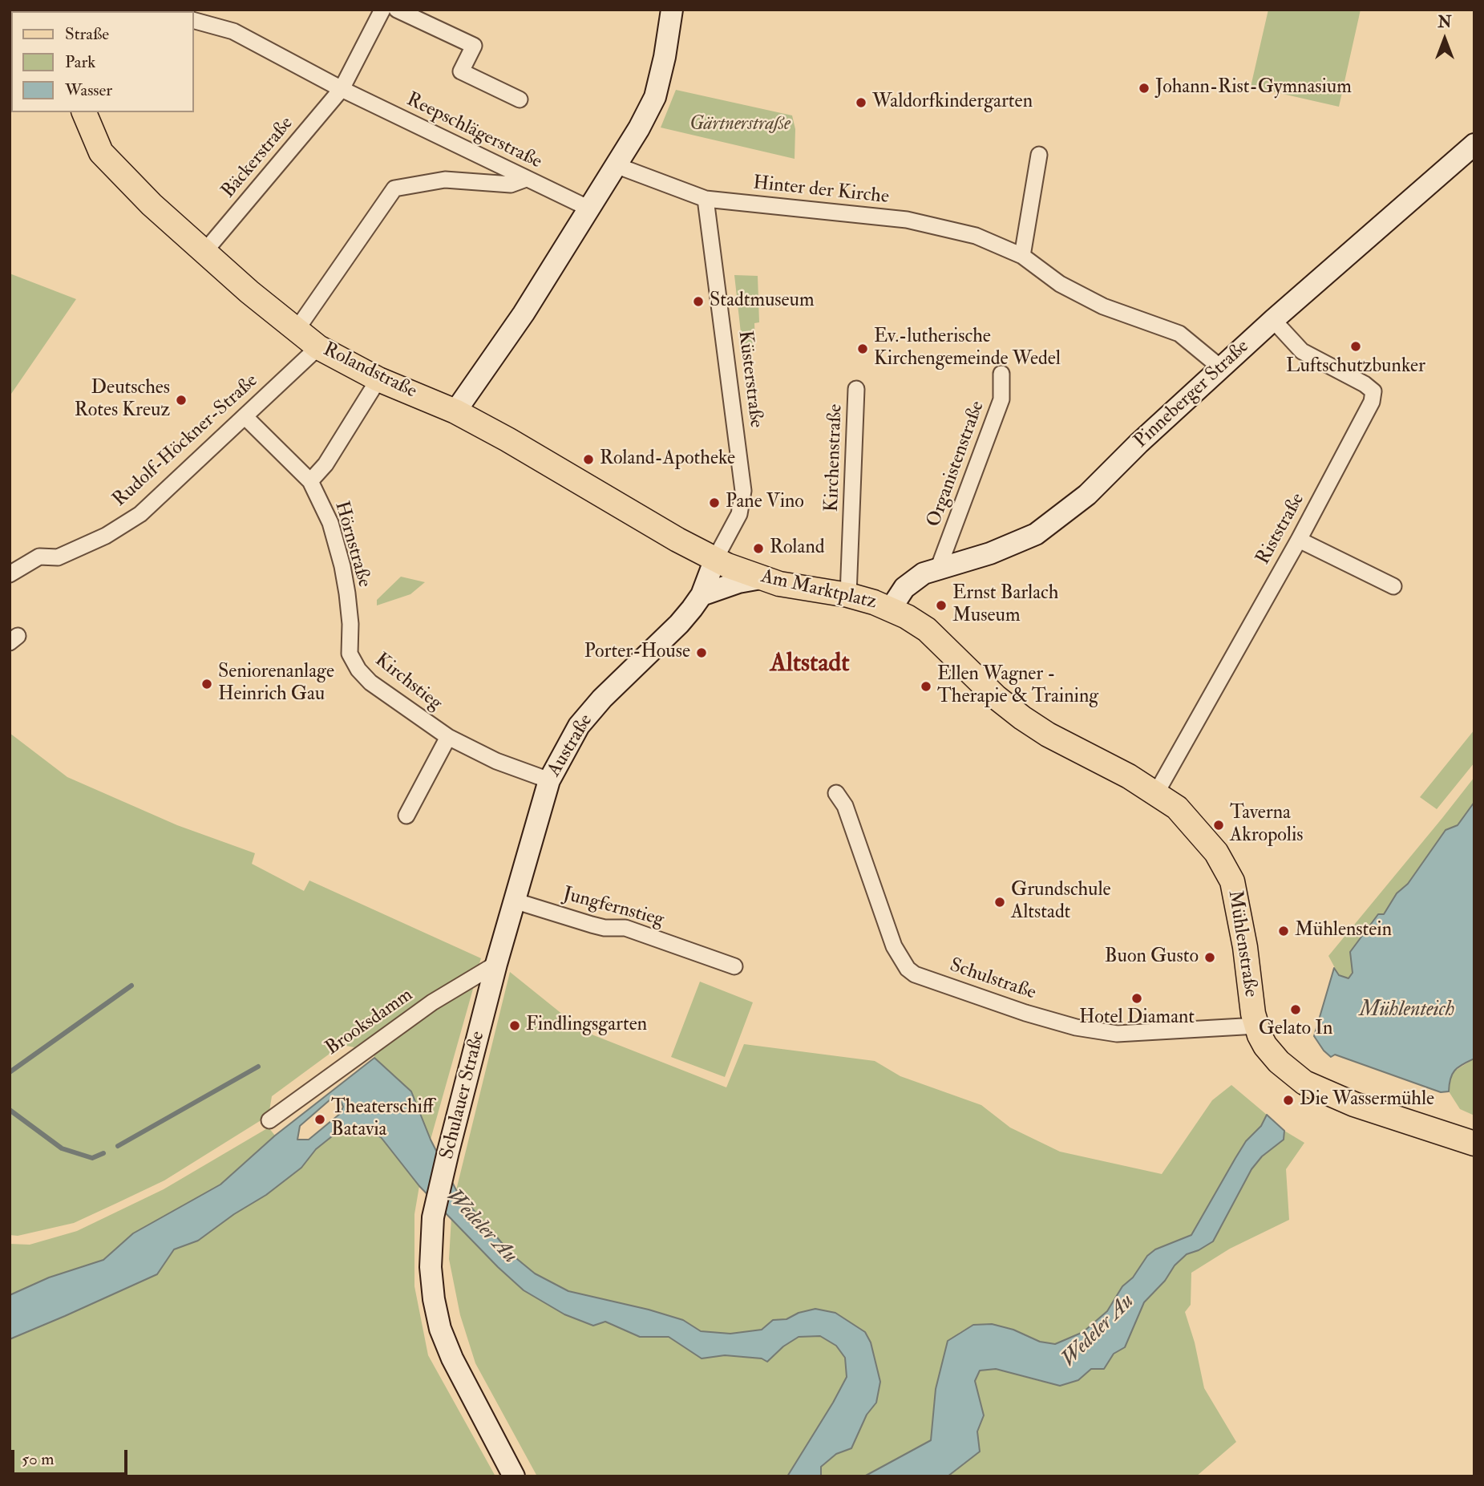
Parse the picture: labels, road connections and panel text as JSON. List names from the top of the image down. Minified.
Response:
{"streets":{"main road":["Rolandstraße","Am Marktplatz","Mühlenstraße"],"street":["Reepschlägerstraße","Bäckerstraße","Hinter der Kirche","Küsterstraße","Pinneberger Straße","Rudolf-Höckner-Straße","Kirchenstraße","Organistenstraße","Riststraße","Hörnstraße","Kirchstieg","Austraße","Jungfernstieg","Schulstraße","Brooksdamm","Schulauer Straße"]},"crossings":[["Reepschlägerstraße","Bäckerstraße"],["Bäckerstraße","Rolandstraße"],["Hinter der Kirche","Küsterstraße"],["Hinter der Kirche","Pinneberger Straße"],["Rolandstraße","Küsterstraße"],["Rolandstraße","Rudolf-Höckner-Straße"],["Rolandstraße","Am Marktplatz"],["Rolandstraße","Austraße"],["Küsterstraße","Am Marktplatz"],["Küsterstraße","Austraße"],["Pinneberger Straße","Organistenstraße"],["Pinneberger Straße","Riststraße"],["Pinneberger Straße","Am Marktplatz"],["Pinneberger Straße","Mühlenstraße"],["Rudolf-Höckner-Straße","Hörnstraße"],["Kirchenstraße","Am Marktplatz"],["Riststraße","Mühlenstraße"],["Hörnstraße","Kirchstieg"],["Am Marktplatz","Austraße"],["Am Marktplatz","Mühlenstraße"],["Kirchstieg","Austraße"],["Austraße","Jungfernstieg"],["Austraße","Schulauer Straße"],["Jungfernstieg","Schulauer Straße"],["Mühlenstraße","Schulstraße"],["Brooksdamm","Schulauer Straße"]],"districts":["Altstadt"],"water":["Mühlenteich","Wedeler Au"],"parks":["Gärtnerstraße"],"places":["Johann-Rist-Gymnasium","Waldorfkindergarten","Stadtmuseum","Luftschutzbunker","Ev.-lutherische Kirchengemeinde Wedel","Deutsches Rotes Kreuz","Roland-Apotheke","Pane Vino","Roland","Ernst Barlach Museum","Porter-House","Seniorenanlage Heinrich Gau","Ellen Wagner - Therapie & Training","Taverna Akropolis","Grundschule Altstadt","Mühlenstein","Buon Gusto","Hotel Diamant","Gelato In","Findlingsgarten","Die Wassermühle","Theaterschiff Batavia"],"legend":["Straße","Park","Wasser"],"scale_bar":"50 m","north":"top"}
